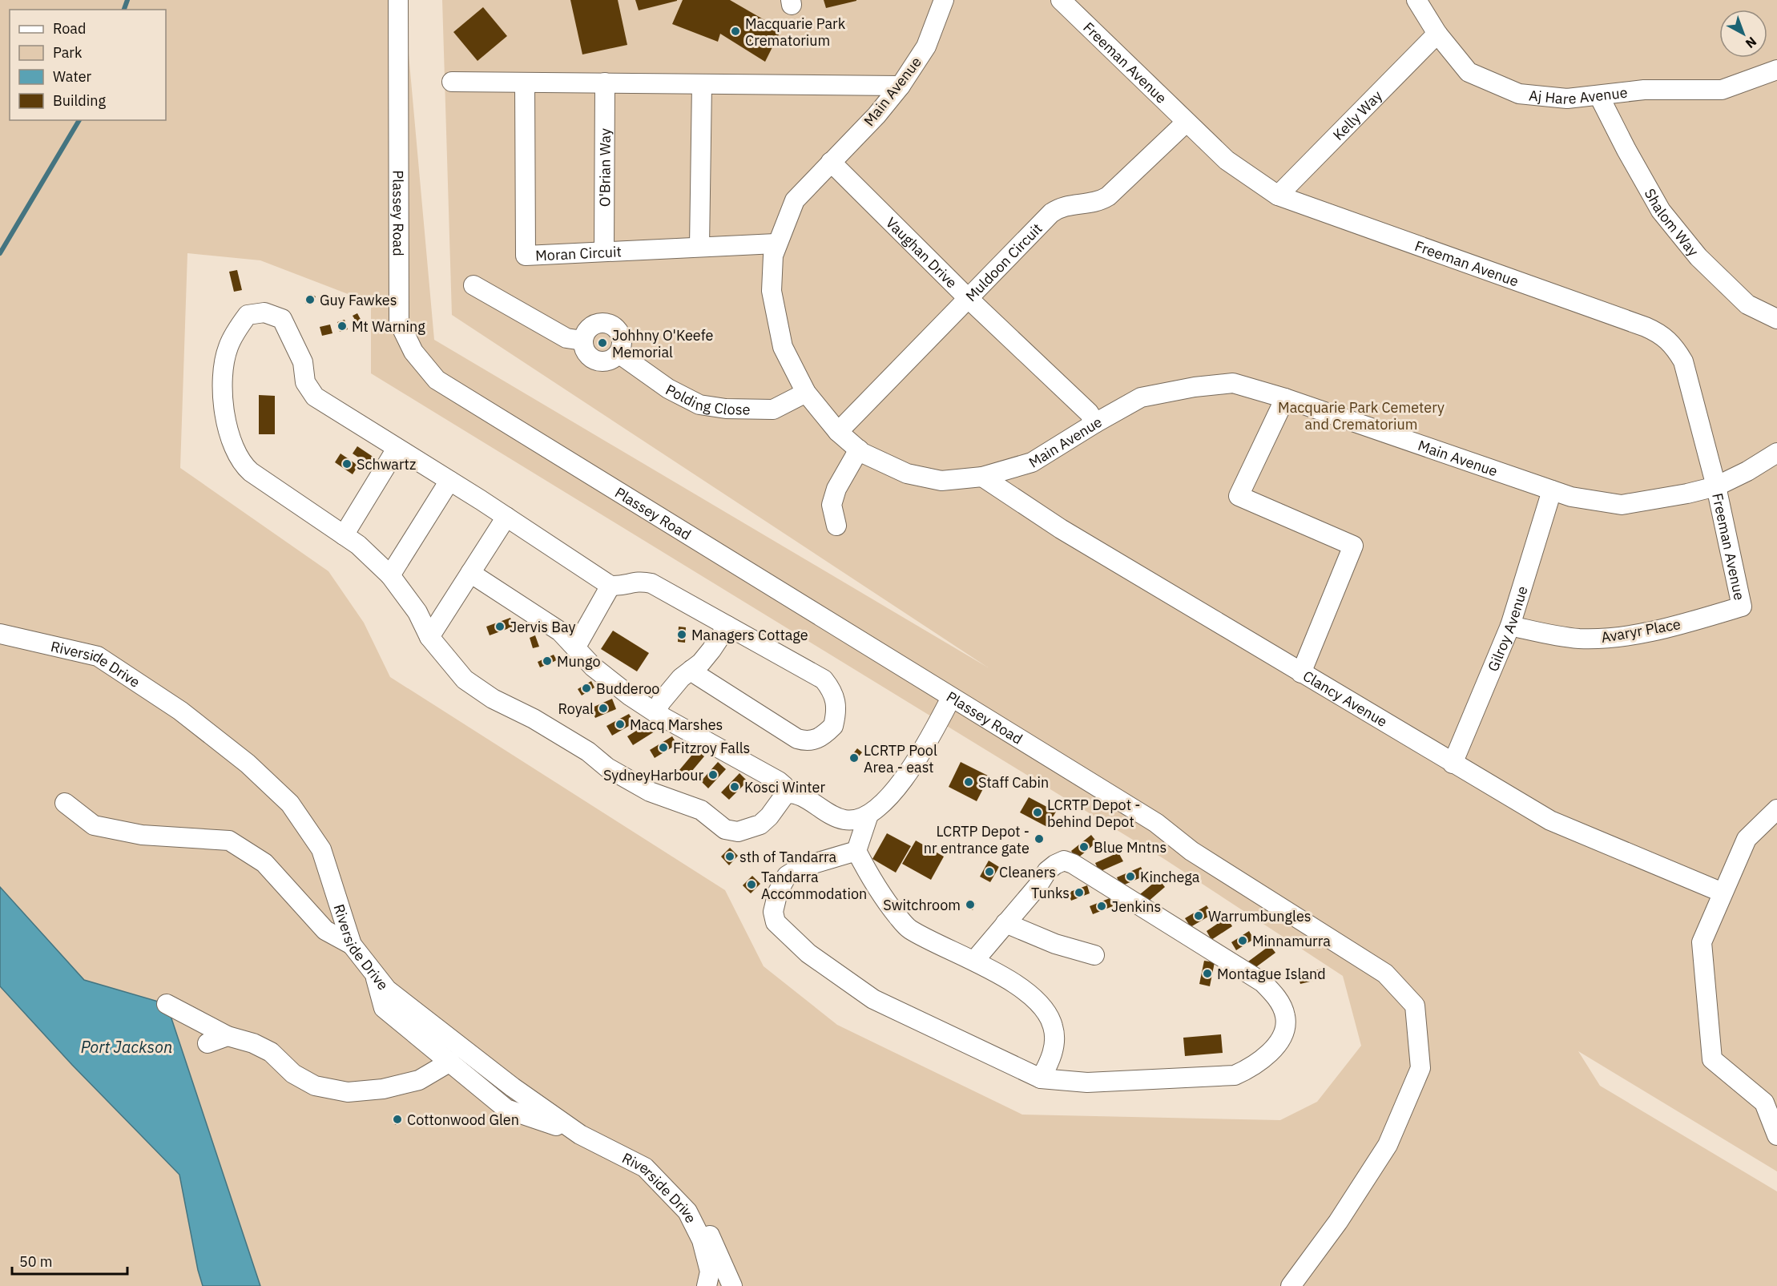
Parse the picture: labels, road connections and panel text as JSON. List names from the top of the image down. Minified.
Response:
{"streets":{"street":["Freeman Avenue","Main Avenue","Aj Hare Avenue","Kelly Way","O'Brian Way","Plassey Road","Shalom Way","Vaughan Drive","Moran Circuit","Muldoon Circuit","Polding Close","Gilroy Avenue","Avaryr Place","Riverside Drive","Clancy Avenue"]},"crossings":[["Freeman Avenue","Main Avenue"],["Freeman Avenue","Kelly Way"],["Freeman Avenue","Muldoon Circuit"],["Freeman Avenue","Avaryr Place"],["Main Avenue","Vaughan Drive"],["Main Avenue","Moran Circuit"],["Main Avenue","Muldoon Circuit"],["Main Avenue","Polding Close"],["Main Avenue","Gilroy Avenue"],["Main Avenue","Clancy Avenue"],["Aj Hare Avenue","Kelly Way"],["Aj Hare Avenue","Shalom Way"],["O'Brian Way","Moran Circuit"],["Vaughan Drive","Muldoon Circuit"],["Gilroy Avenue","Avaryr Place"],["Gilroy Avenue","Clancy Avenue"]],"water":["Port Jackson"],"parks":["Macquarie Park Cemetery and Crematorium"],"places":["Macquarie Park Crematorium","Guy Fawkes","Mt Warning","Johhny O'Keefe Memorial","Schwartz","Jervis Bay","Managers Cottage","Mungo","Budderoo","Royal","Macq Marshes","Fitzroy Falls","LCRTP Pool Area - east","SydneyHarbour","Staff Cabin","Kosci Winter","LCRTP Depot - behind Depot","LCRTP Depot - nr entrance gate","Blue Mntns","sth of Tandarra","Cleaners","Kinchega","Tandarra Accommodation","Tunks","Switchroom","Jenkins","Warrumbungles","Minnamurra","Montague Island","Cottonwood Glen"],"legend":["Road","Park","Water","Building"],"scale_bar":"50 m","north":"bottom right"}
